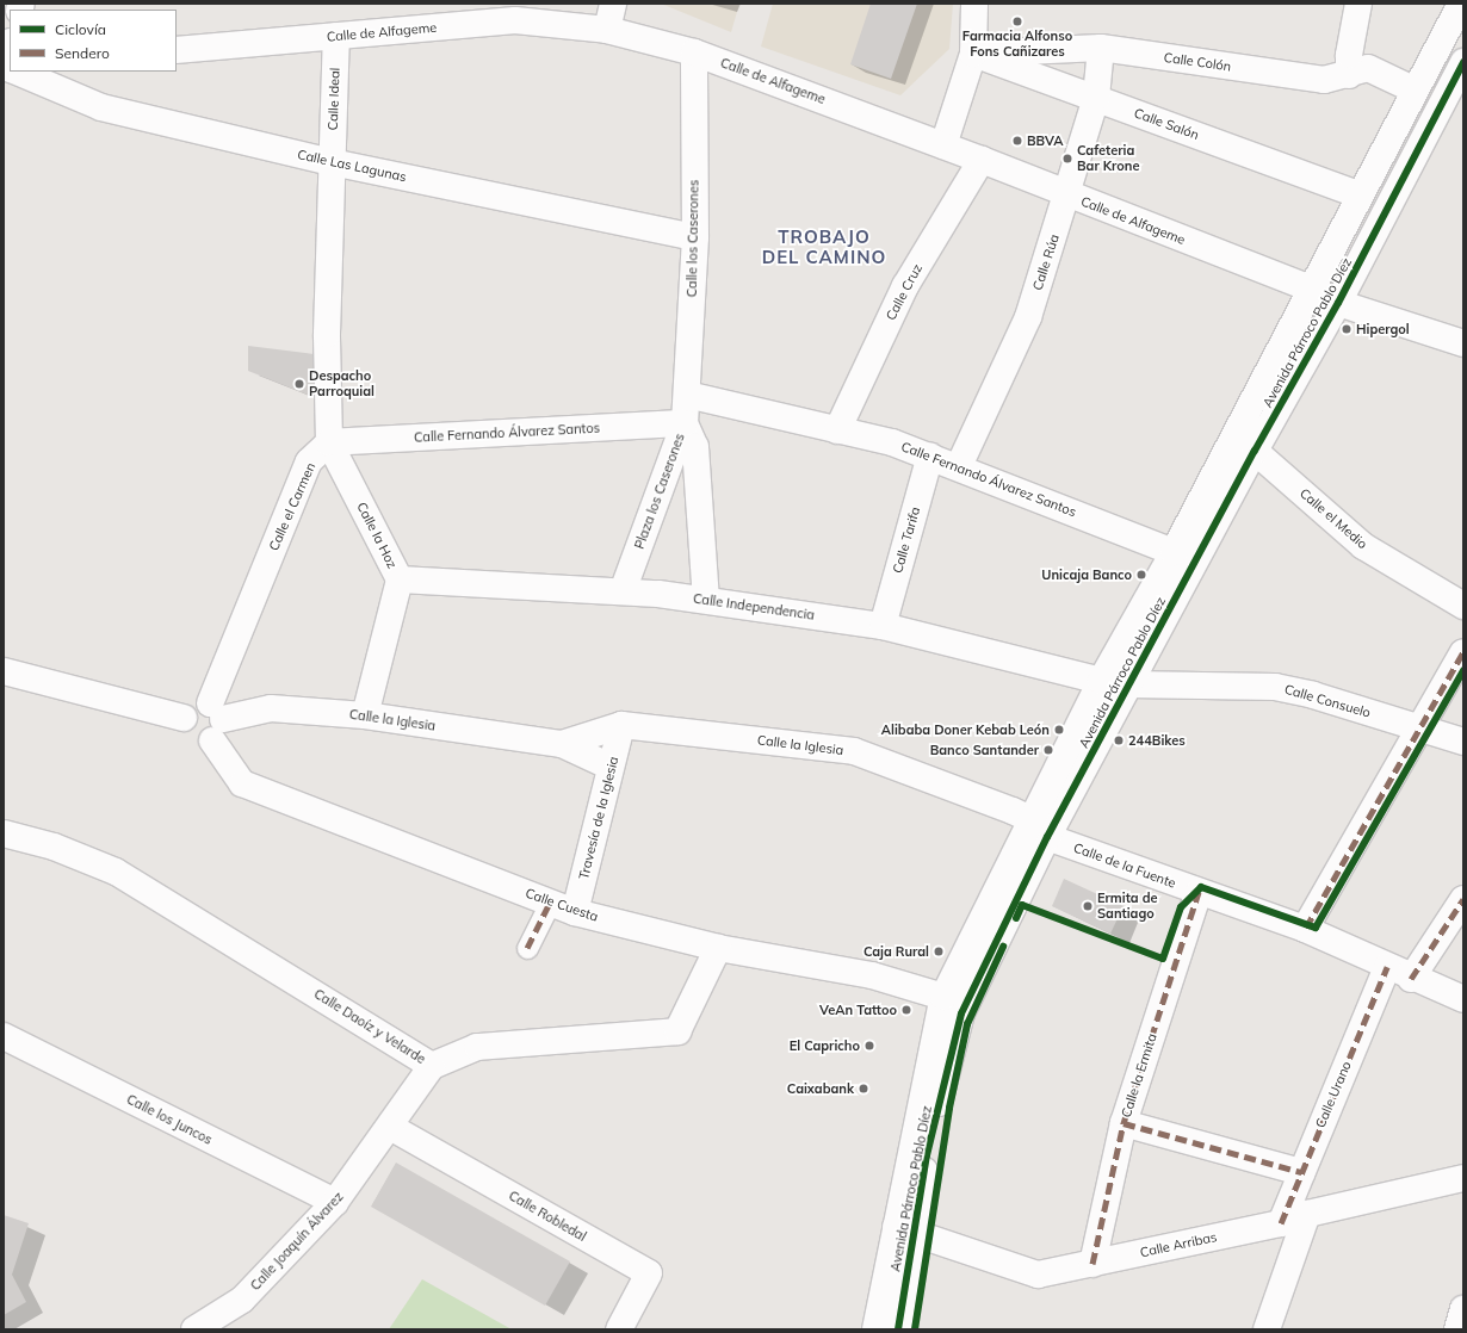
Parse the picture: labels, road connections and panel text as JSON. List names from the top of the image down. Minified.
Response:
{"streets":{"street":["Calle de Alfageme","Calle Colón","Calle Ideal","Calle Salón","Calle Las Lagunas","Calle los Caserones","Calle Rúa","Calle Cruz","Avenida Párroco Pablo Díez","Calle Fernando Álvarez Santos","Plaza los Caserones","Calle el Carmen","Calle el Medio","Calle la Hoz","Calle Tarifa","Calle Independencia","Calle Consuelo","Calle la Iglesia","Travesía de la Iglesia","Calle de la Fuente","Calle Cuesta","Calle Daoíz y Velarde","Calle la Ermita","Calle Urano","Calle los Juncos","Calle Robledal","Calle Joaquín Álvarez","Calle Arribas"]},"crossings":[["Calle de Alfageme","Calle Ideal"],["Calle de Alfageme","Calle los Caserones"],["Calle de Alfageme","Calle Rúa"],["Calle de Alfageme","Calle Cruz"],["Calle de Alfageme","Avenida Párroco Pablo Díez"],["Calle Colón","Calle Salón"],["Calle Colón","Calle Rúa"],["Calle Colón","Avenida Párroco Pablo Díez"],["Calle Ideal","Calle Las Lagunas"],["Calle Salón","Calle Rúa"],["Calle Salón","Avenida Párroco Pablo Díez"],["Calle Las Lagunas","Calle los Caserones"],["Calle los Caserones","Calle Fernando Álvarez Santos"],["Calle los Caserones","Plaza los Caserones"],["Calle Rúa","Calle Fernando Álvarez Santos"],["Calle Cruz","Calle Fernando Álvarez Santos"],["Avenida Párroco Pablo Díez","Calle Fernando Álvarez Santos"],["Avenida Párroco Pablo Díez","Calle el Medio"],["Avenida Párroco Pablo Díez","Calle Independencia"],["Avenida Párroco Pablo Díez","Calle Consuelo"],["Avenida Párroco Pablo Díez","Calle la Iglesia"],["Avenida Párroco Pablo Díez","Calle de la Fuente"],["Avenida Párroco Pablo Díez","Calle Cuesta"],["Avenida Párroco Pablo Díez","Calle Arribas"],["Calle Fernando Álvarez Santos","Plaza los Caserones"],["Calle Fernando Álvarez Santos","Calle el Carmen"],["Calle Fernando Álvarez Santos","Calle la Hoz"],["Calle Fernando Álvarez Santos","Calle Tarifa"],["Plaza los Caserones","Calle Independencia"],["Calle el Carmen","Calle la Hoz"],["Calle el Carmen","Calle la Iglesia"],["Calle el Carmen","Calle Cuesta"],["Calle la Hoz","Calle Independencia"],["Calle la Hoz","Calle la Iglesia"],["Calle Tarifa","Calle Independencia"],["Calle Independencia","Calle Consuelo"],["Calle la Iglesia","Travesía de la Iglesia"],["Calle la Iglesia","Calle de la Fuente"],["Calle la Iglesia","Calle Cuesta"],["Travesía de la Iglesia","Calle Cuesta"],["Calle de la Fuente","Calle la Ermita"],["Calle de la Fuente","Calle Urano"],["Calle Cuesta","Calle Daoíz y Velarde"],["Calle Daoíz y Velarde","Calle Joaquín Álvarez"],["Calle la Ermita","Calle Arribas"],["Calle Urano","Calle Arribas"],["Calle los Juncos","Calle Joaquín Álvarez"],["Calle Robledal","Calle Joaquín Álvarez"]],"districts":["TROBAJO DEL CAMINO"],"places":["Farmacia Alfonso Fons Cañizares","BBVA","Cafeteria Bar Krone","Hipergol","Despacho Parroquial","Unicaja Banco","Alibaba Doner Kebab León","244Bikes","Banco Santander","Ermita de Santiago","Caja Rural","VeAn Tattoo","El Capricho","Caixabank"],"legend":["Ciclovía","Sendero"]}
